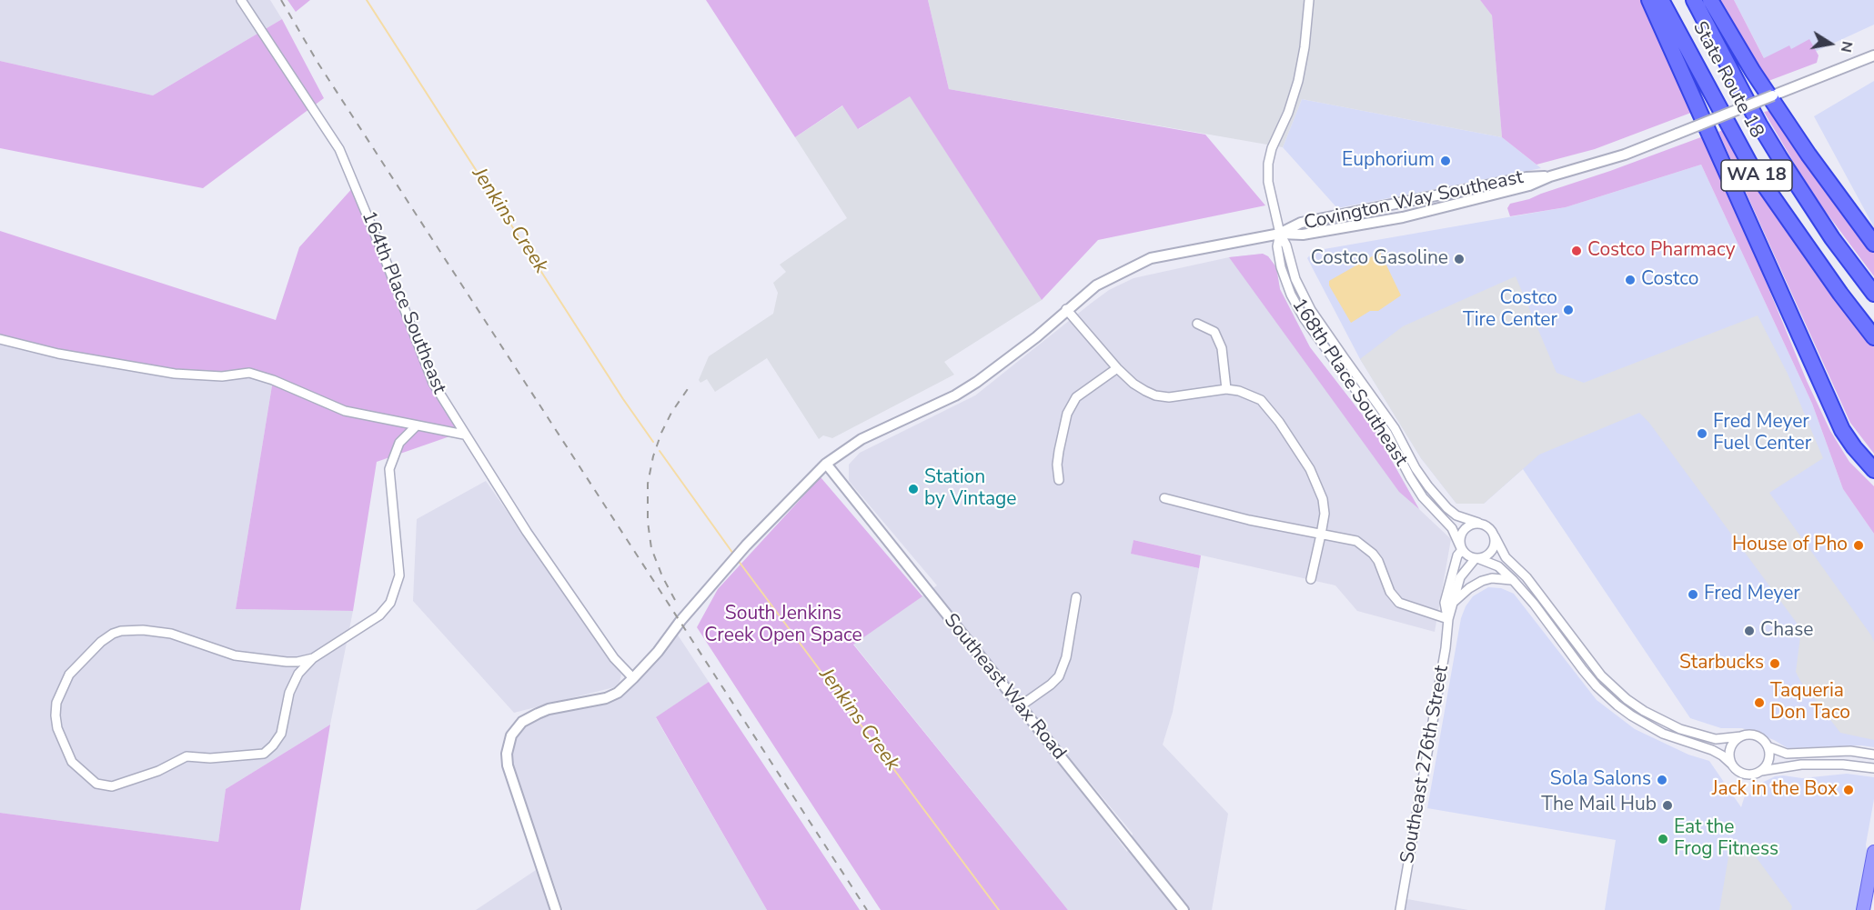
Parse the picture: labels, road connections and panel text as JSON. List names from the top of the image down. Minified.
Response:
{"streets":{"highway":["State Route 18","WA 18"],"street":["Covington Way Southeast","164th Place Southeast","168th Place Southeast","Southeast Wax Road","Southeast 276th Street"]},"crossings":[["Covington Way Southeast","164th Place Southeast"],["Covington Way Southeast","168th Place Southeast"],["Covington Way Southeast","Southeast Wax Road"],["168th Place Southeast","Southeast 276th Street"]],"water":["Jenkins Creek"],"parks":["South Jenkins Creek Open Space"],"places":["Euphorium","Costco Pharmacy","Costco Gasoline","Costco","Costco Tire Center","Fred Meyer Fuel Center","Station by Vintage","House of Pho","Fred Meyer","Chase","Starbucks","Taqueria Don Taco","Sola Salons","Jack in the Box","The Mail Hub","Eat the Frog Fitness"],"north":"right"}
